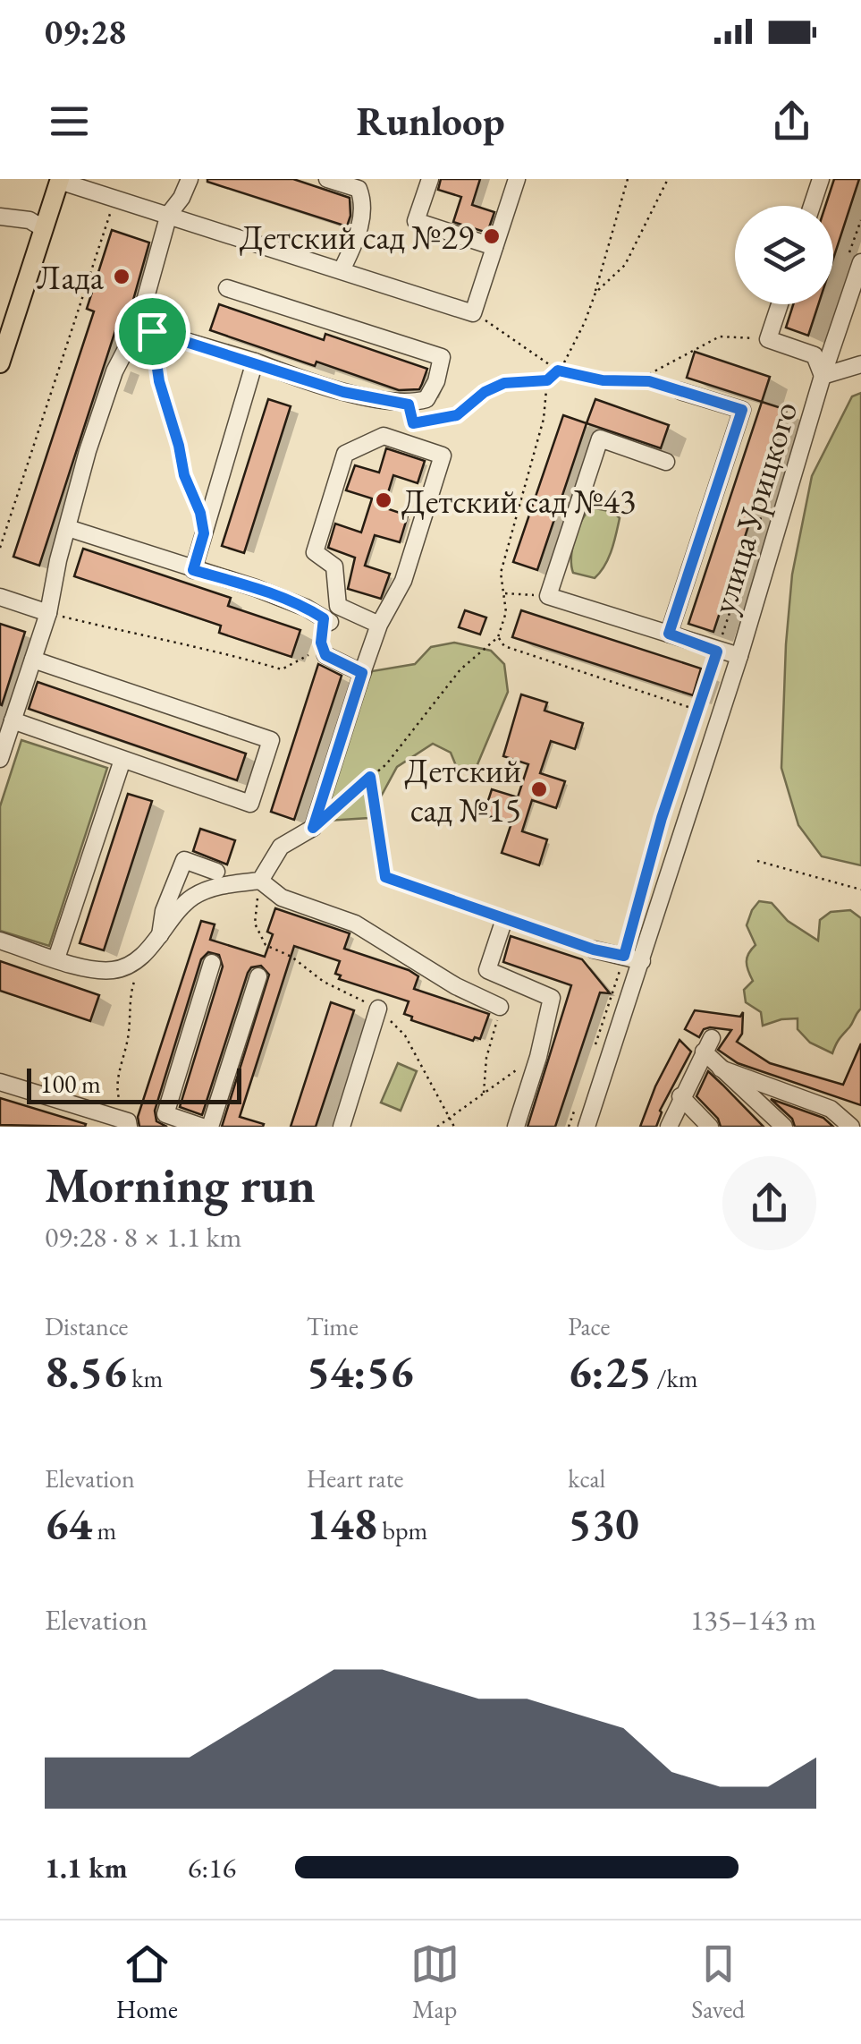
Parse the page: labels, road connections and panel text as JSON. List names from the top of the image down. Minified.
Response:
{"streets":{"street":["улица Урицкого"]},"places":["Детский сад №29","Лада","Детский сад №43","Детский сад №15"],"scale_bar":"100 m","page":{"status":"09:28","header":"Runloop","scale":"100 m","heading":["Morning run","09:28 · 8 × 1.1 km"],"stats":[["Distance","8.56 km"],["Time","54:56"],["Pace","6:25 /km"],["Elevation","64 m"],["Heart rate","148 bpm"],["kcal","530"]],"chart":["Elevation","135–143 m"],"list":[{"name":"1.1 km","note":"6:16"}],"tabs":["Home","Map","Saved"]}}
